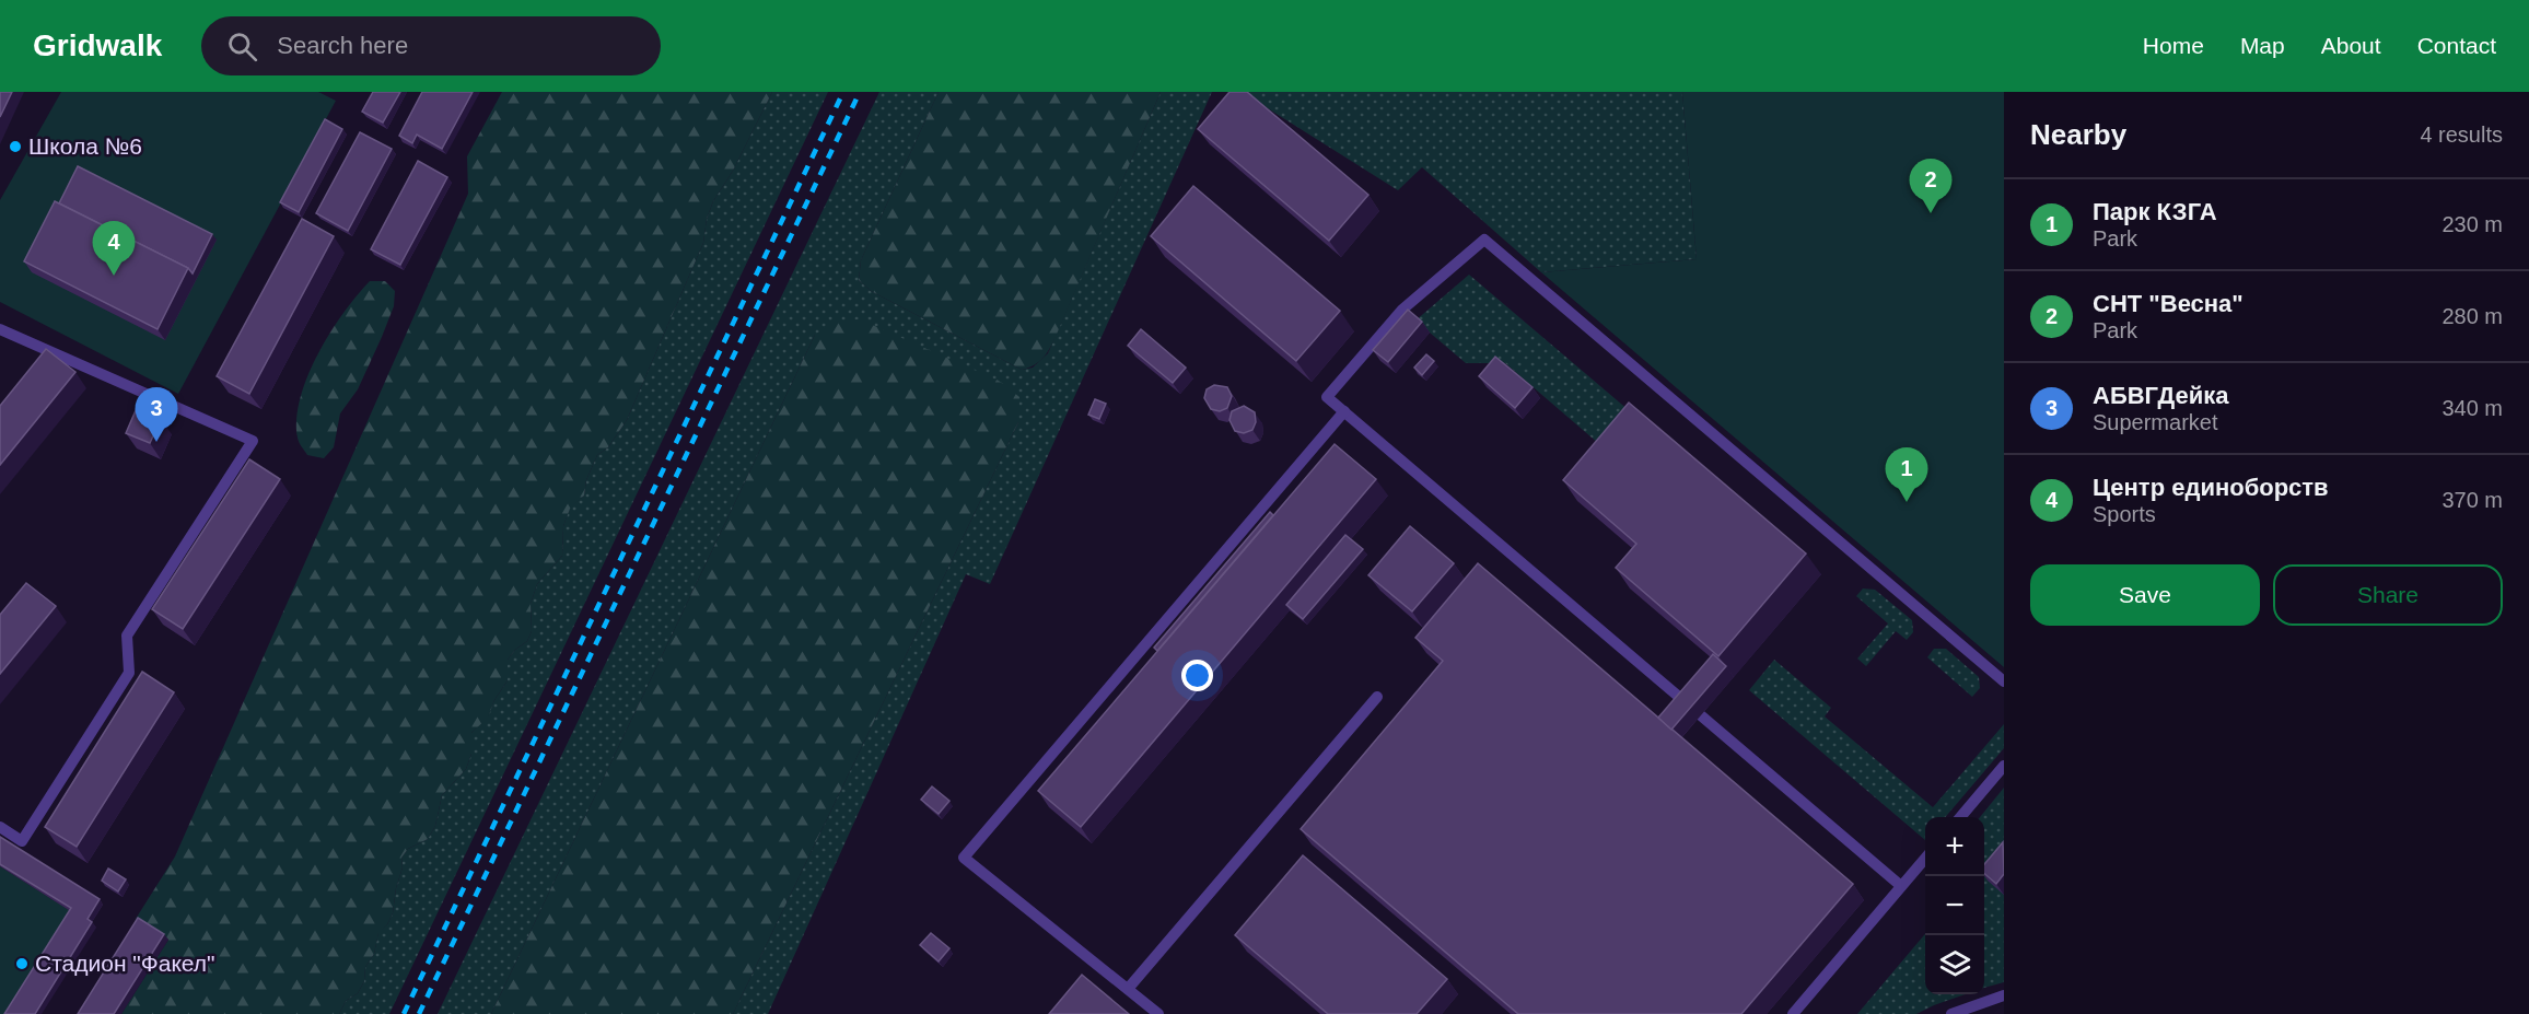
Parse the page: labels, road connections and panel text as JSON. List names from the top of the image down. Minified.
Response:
{"places":["Школа №6","Стадион \"Факел\""],"page":{"header":"Gridwalk","search":"Search here","nav":["Home","Map","About","Contact"],"heading":["Nearby","4 results"],"pins":["2","4","3","1"],"list":[{"mark":"1","name":"Парк КЗГА","note":"Park","value":"230 m"},{"mark":"2","name":"СНТ \"Весна\"","note":"Park","value":"280 m"},{"mark":"3","name":"АБВГДейка","note":"Supermarket","value":"340 m"},{"mark":"4","name":"Центр единоборств","note":"Sports","value":"370 m"}],"buttons":["Save","Share"],"map_buttons":["+","−"]}}
